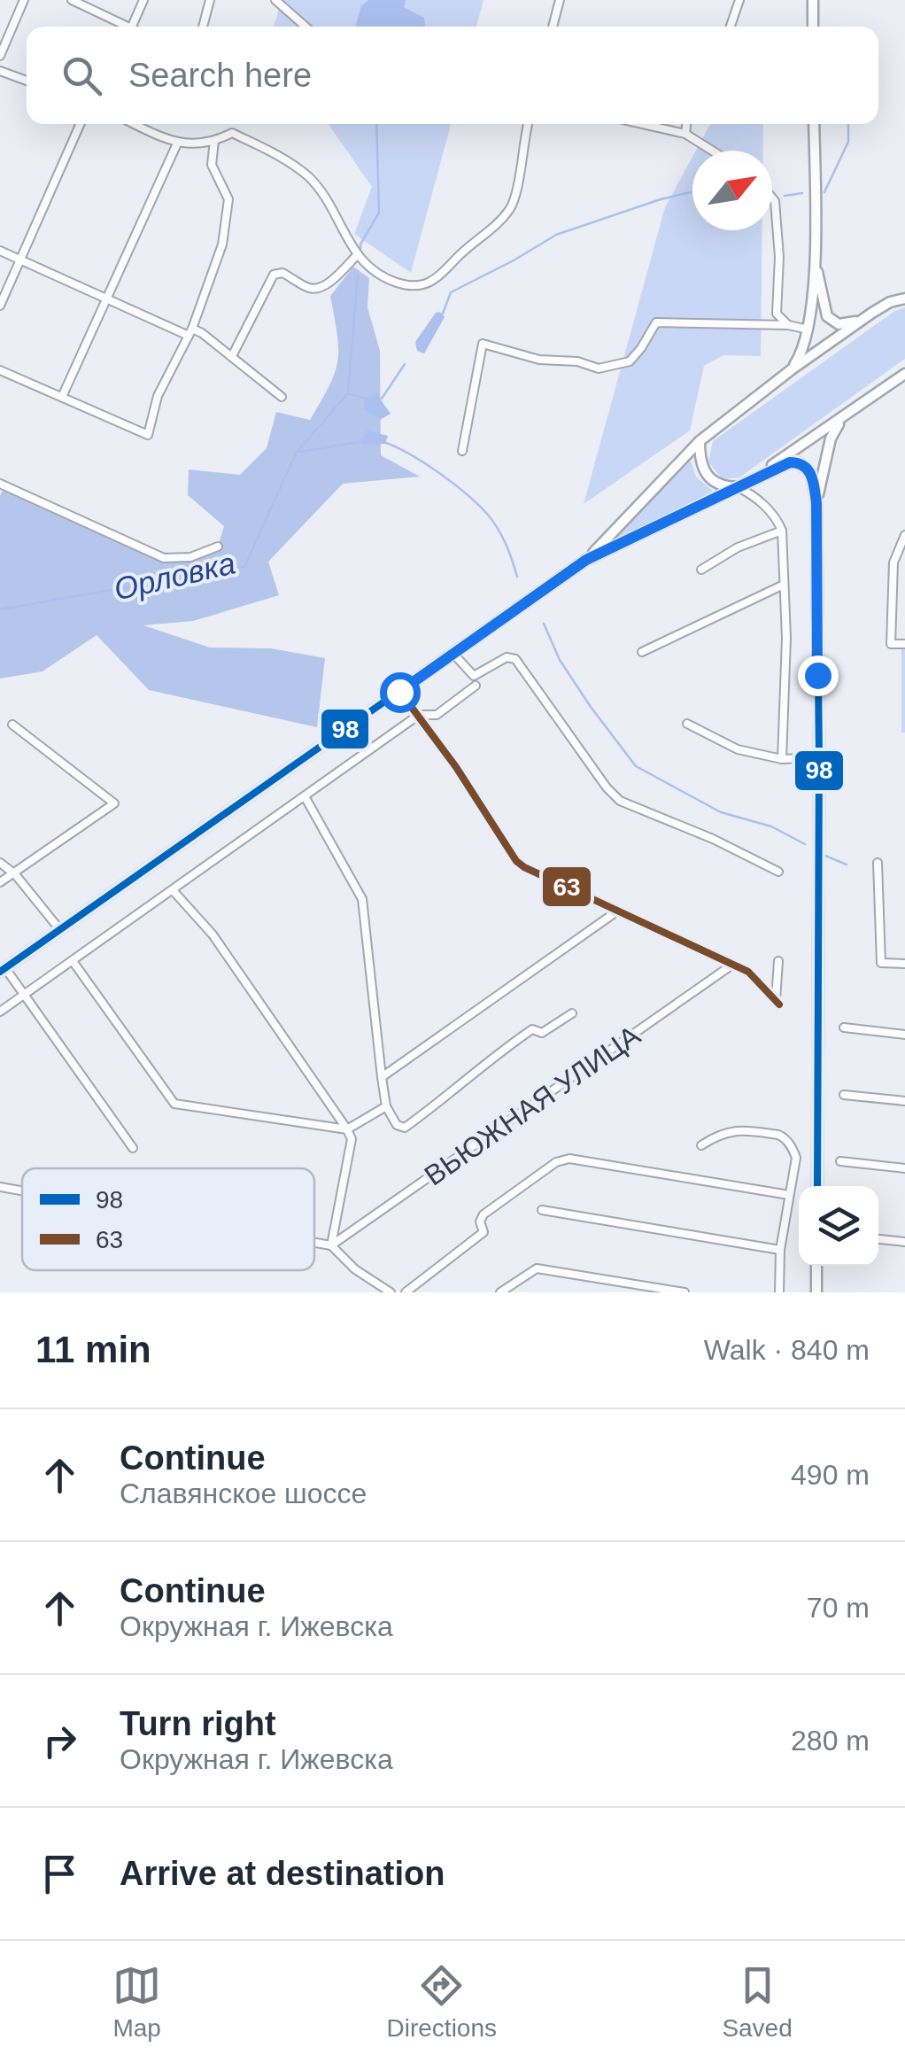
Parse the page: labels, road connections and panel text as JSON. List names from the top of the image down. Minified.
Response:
{"streets":{"street":["ВЬЮЖНАЯ УЛИЦА"]},"water":["Орловка"],"lines":["transit line 98","transit line 63"],"legend":["98","63"],"north":"top right","page":{"search":"Search here","heading":["11 min","Walk · 840 m"],"list":[["Continue","Славянское шоссе","490 m"],["Continue","Окружная г. Ижевска","70 m"],["Turn right","Окружная г. Ижевска","280 m"],"Arrive at destination"],"nav":["Map","Directions","Saved"]}}
